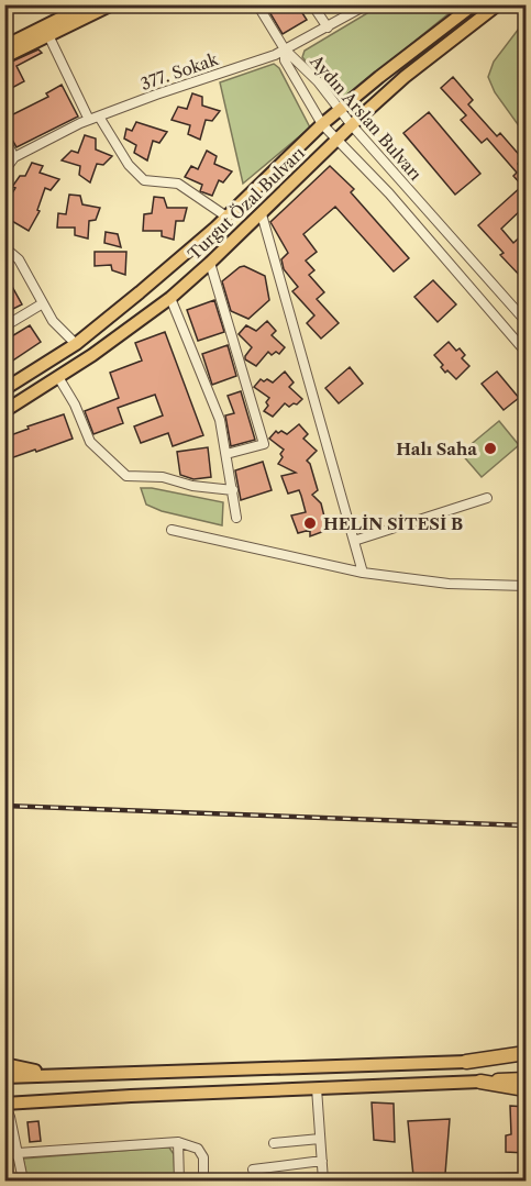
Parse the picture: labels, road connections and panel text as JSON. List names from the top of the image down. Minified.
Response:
{"streets":{"main road":["Turgut Özal Bulvarı"],"street":["377. Sokak","Aydın Arslan Bulvarı"]},"crossings":[["377. Sokak","Aydın Arslan Bulvarı"],["Aydın Arslan Bulvarı","Turgut Özal Bulvarı"]],"places":["Halı Saha","HELİN SİTESİ B"]}
